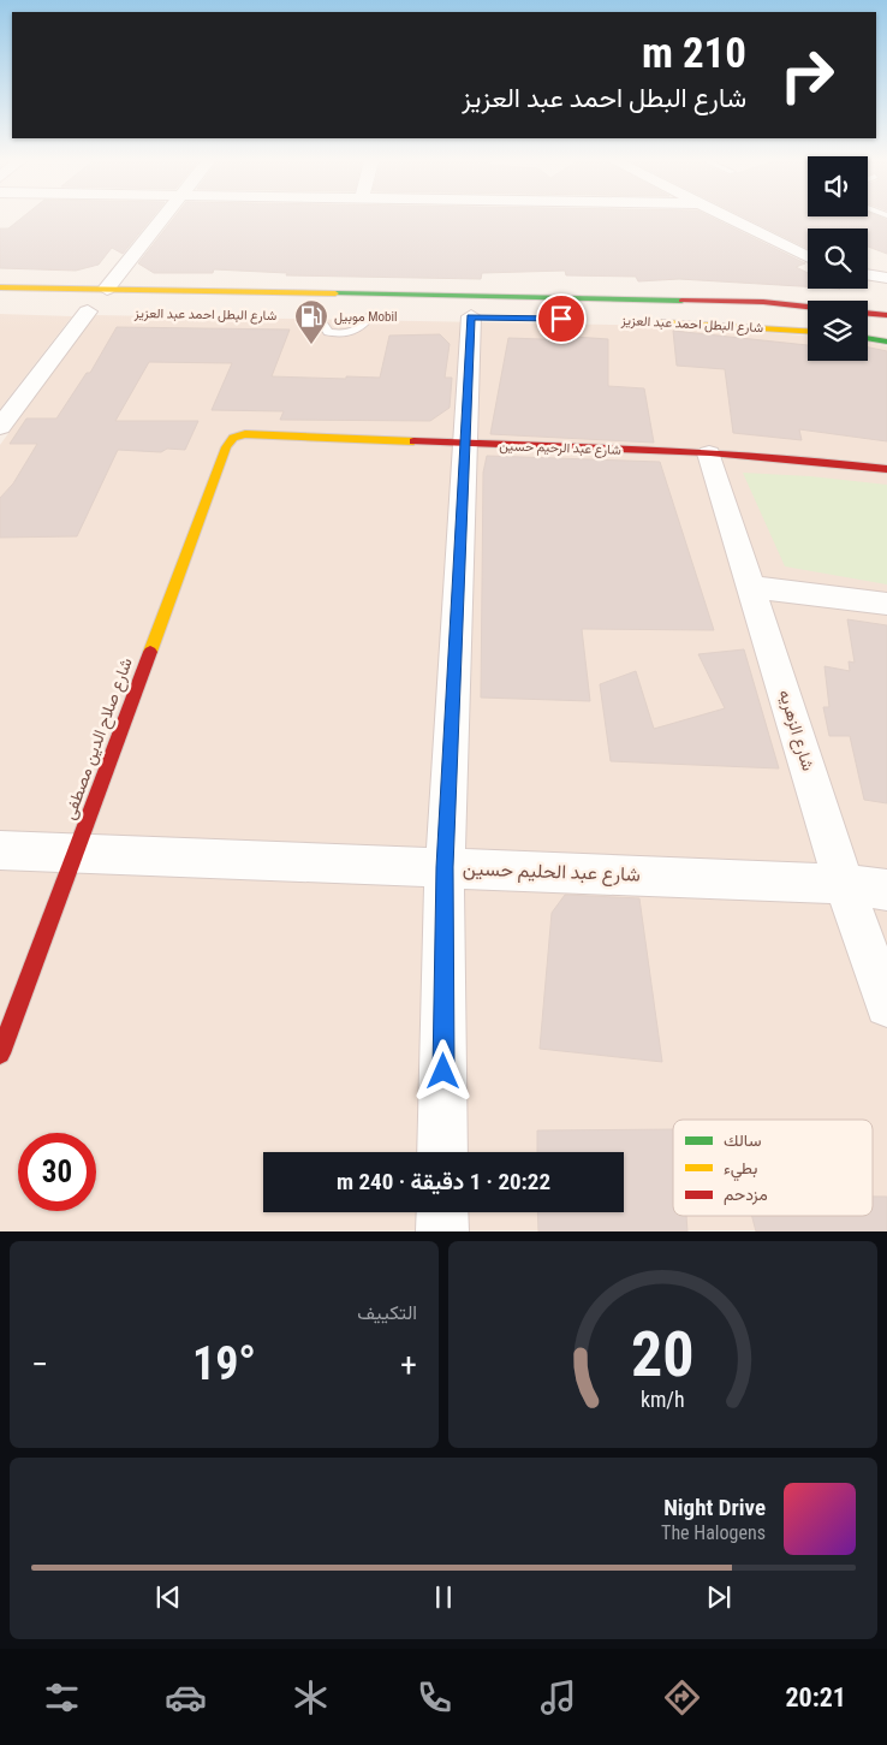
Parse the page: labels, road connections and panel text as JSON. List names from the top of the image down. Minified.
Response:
{"streets":{"main road":["شارع البطل احمد عبد العزيز","شارع عبد الرحيم حسين","شارع صلاح الدين مصطفى"],"street":["شارع الزهريه","شارع عبد الحليم حسين"]},"crossings":[["شارع عبد الرحيم حسين","شارع الزهريه"],["شارع عبد الرحيم حسين","شارع صلاح الدين مصطفى"],["شارع الزهريه","شارع عبد الحليم حسين"],["شارع صلاح الدين مصطفى","شارع عبد الحليم حسين"]],"places":{"fuel station":["موبيل Mobil"]},"legend":["سالك","بطيء","مزدحم"],"page":{"turn":["210 m","شارع البطل احمد عبد العزيز"],"limit":"30","trip":"20:22 · 1 دقيقة · 240 m","tile":"التكييف","heat":["−","19°","+"],"song":["Night Drive","The Halogens"],"tabs":"20:21","gauge":["20","km/h"]}}
